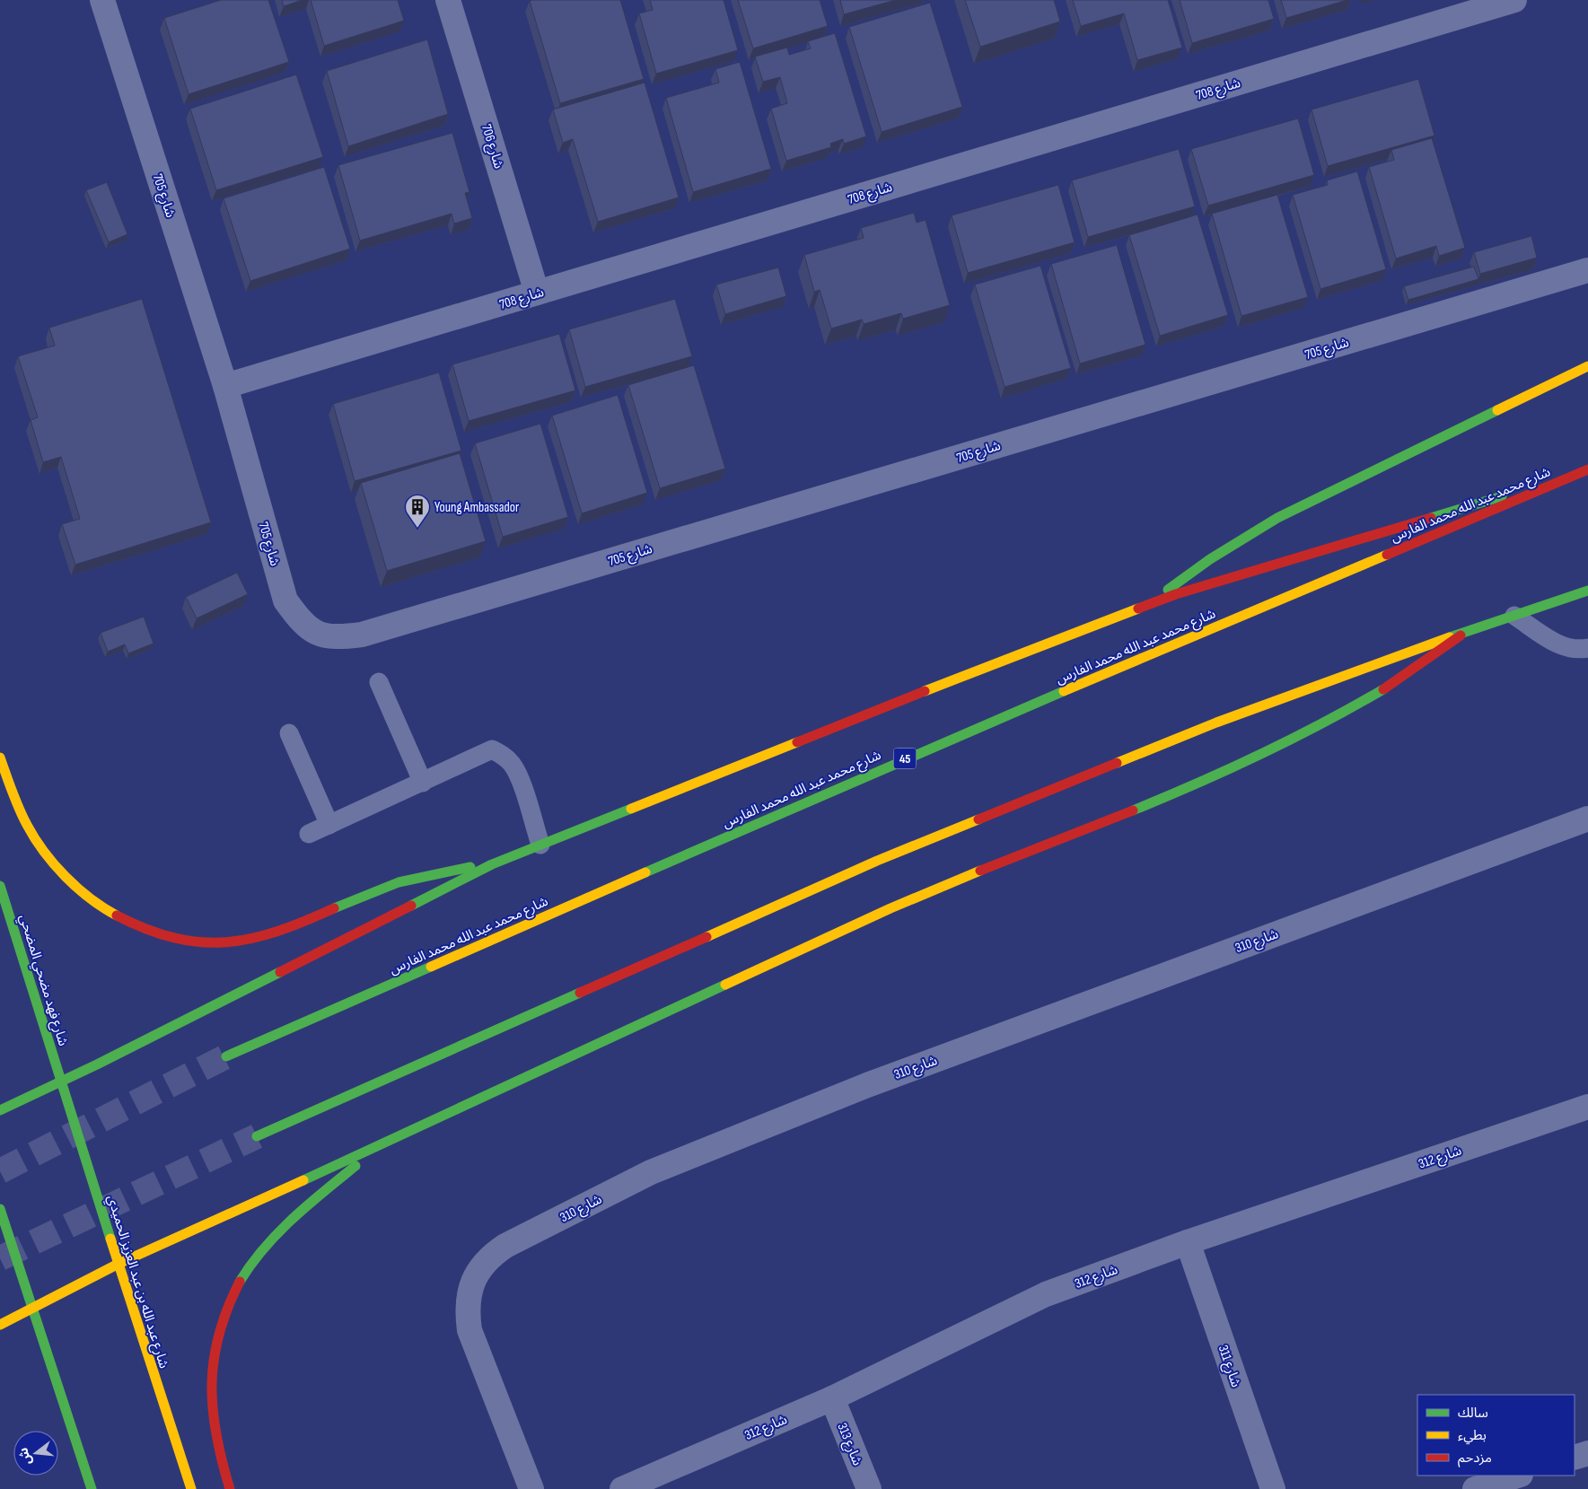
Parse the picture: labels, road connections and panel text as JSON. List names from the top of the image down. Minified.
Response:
{"streets":{"street":["شارع 708","شارع 706","شارع 705","شارع محمد عبد الله محمد الفارس","45","شارع 310","شارع فهد مضحي المضحي","شارع 312","شارع عبد الله بن عبد العزيز الحميدي","شارع 311","شارع 313"]},"crossings":[["شارع 708","شارع 706"],["شارع 708","شارع 705"],["شارع فهد مضحي المضحي","شارع عبد الله بن عبد العزيز الحميدي"],["شارع 312","شارع 311"],["شارع 312","شارع 313"]],"places":{"building":["Young Ambassador"]},"legend":["سالك","بطيء","مزدحم"],"north":"left"}
